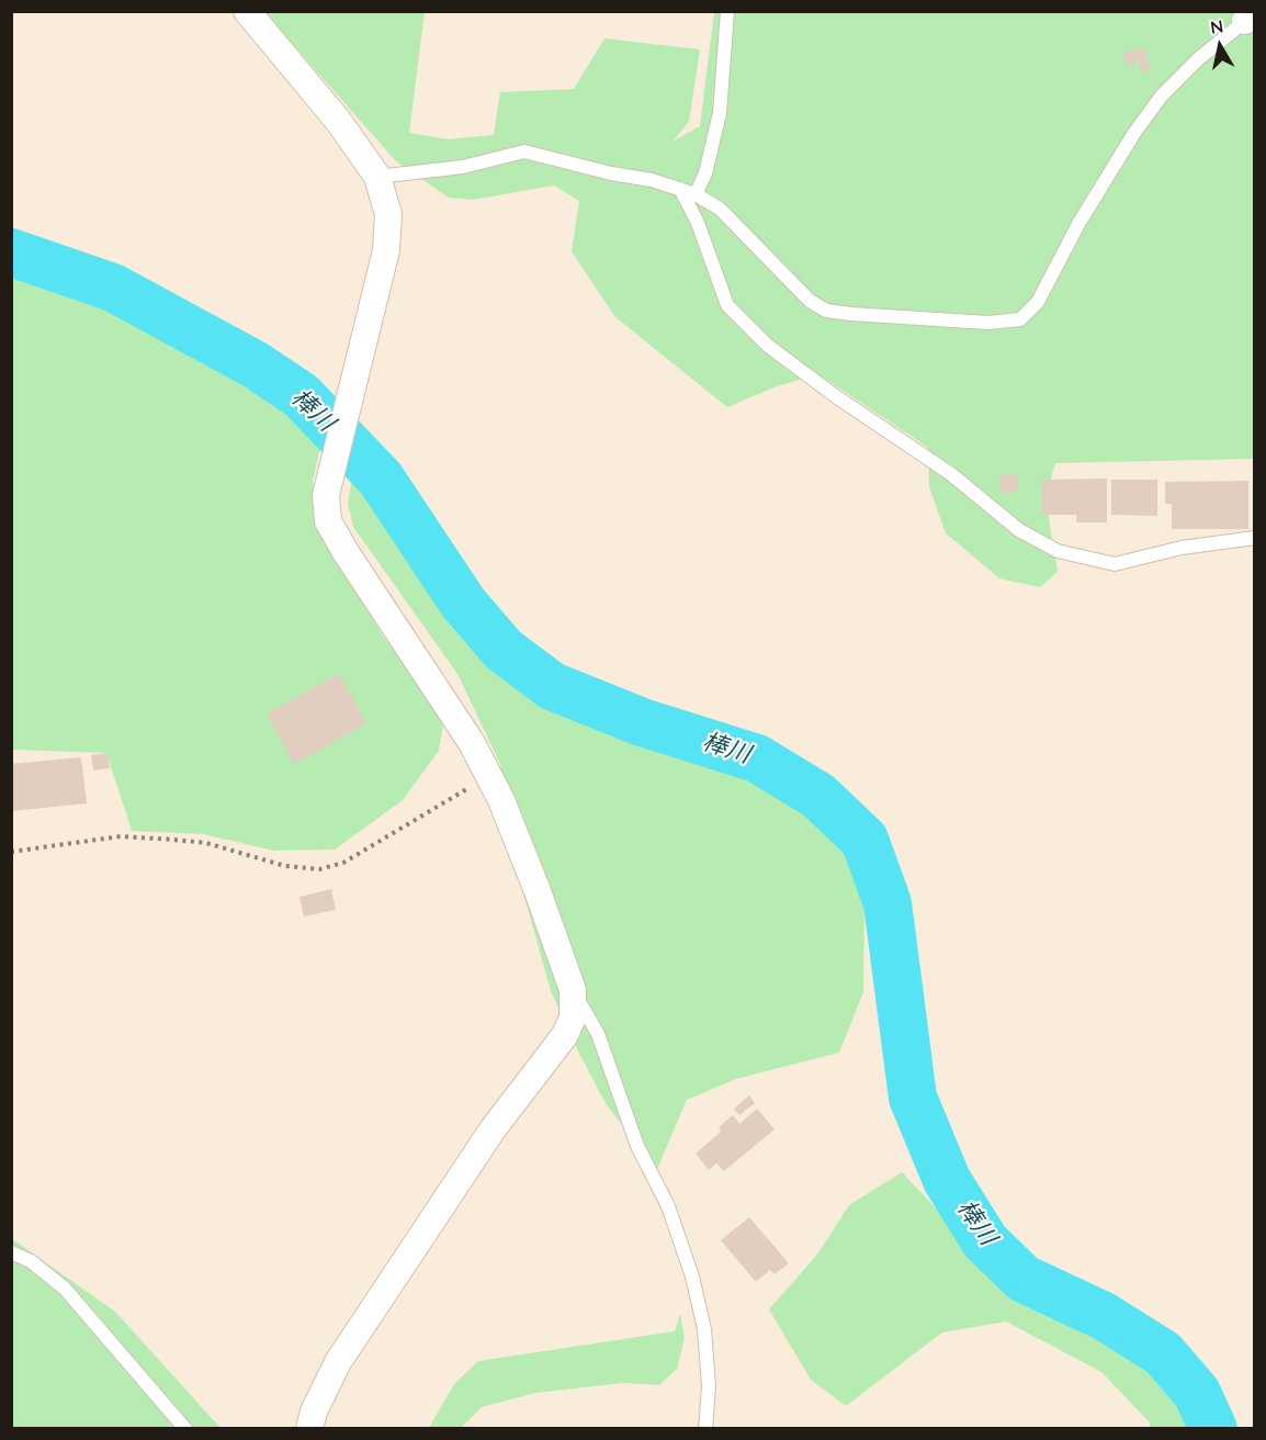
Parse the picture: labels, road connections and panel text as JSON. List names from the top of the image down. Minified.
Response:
{"water":["棒川"],"north":"top"}
